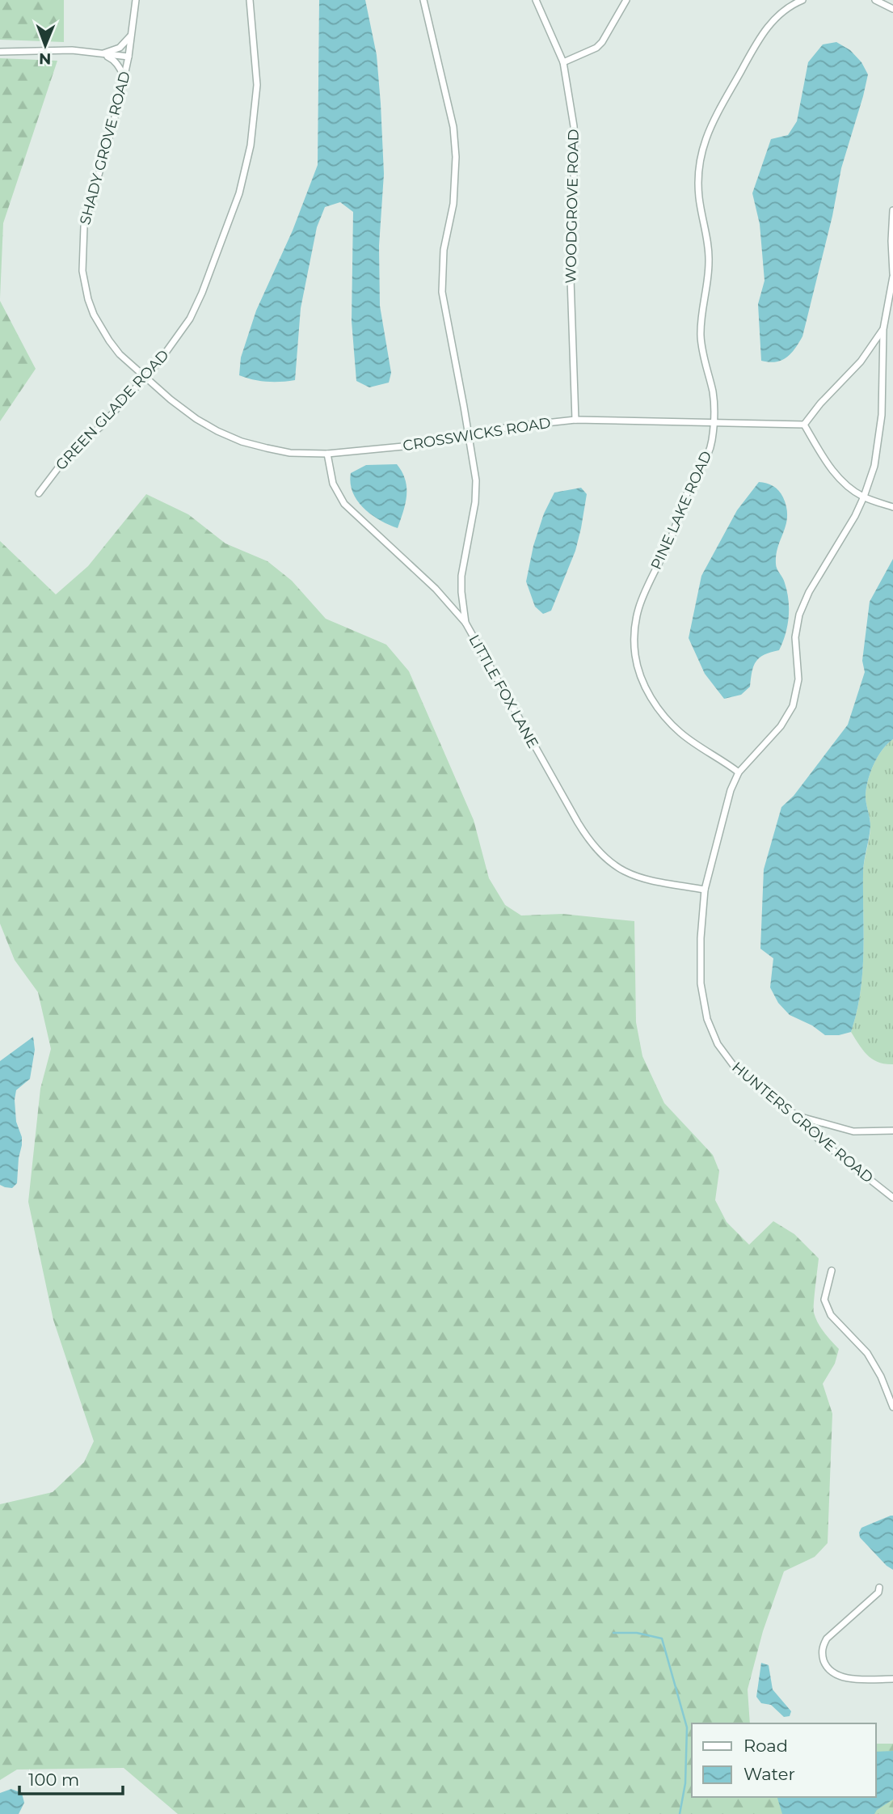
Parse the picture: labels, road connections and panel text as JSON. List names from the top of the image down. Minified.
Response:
{"streets":{"street":["SHADY GROVE ROAD","WOODGROVE ROAD","GREEN GLADE ROAD","CROSSWICKS ROAD","PINE LAKE ROAD","LITTLE FOX LANE","HUNTERS GROVE ROAD"]},"crossings":[["SHADY GROVE ROAD","GREEN GLADE ROAD"],["SHADY GROVE ROAD","CROSSWICKS ROAD"],["WOODGROVE ROAD","CROSSWICKS ROAD"],["GREEN GLADE ROAD","CROSSWICKS ROAD"],["CROSSWICKS ROAD","PINE LAKE ROAD"],["CROSSWICKS ROAD","LITTLE FOX LANE"],["PINE LAKE ROAD","HUNTERS GROVE ROAD"],["LITTLE FOX LANE","HUNTERS GROVE ROAD"]],"legend":["Road","Water"],"scale_bar":"100 m","north":"bottom"}
